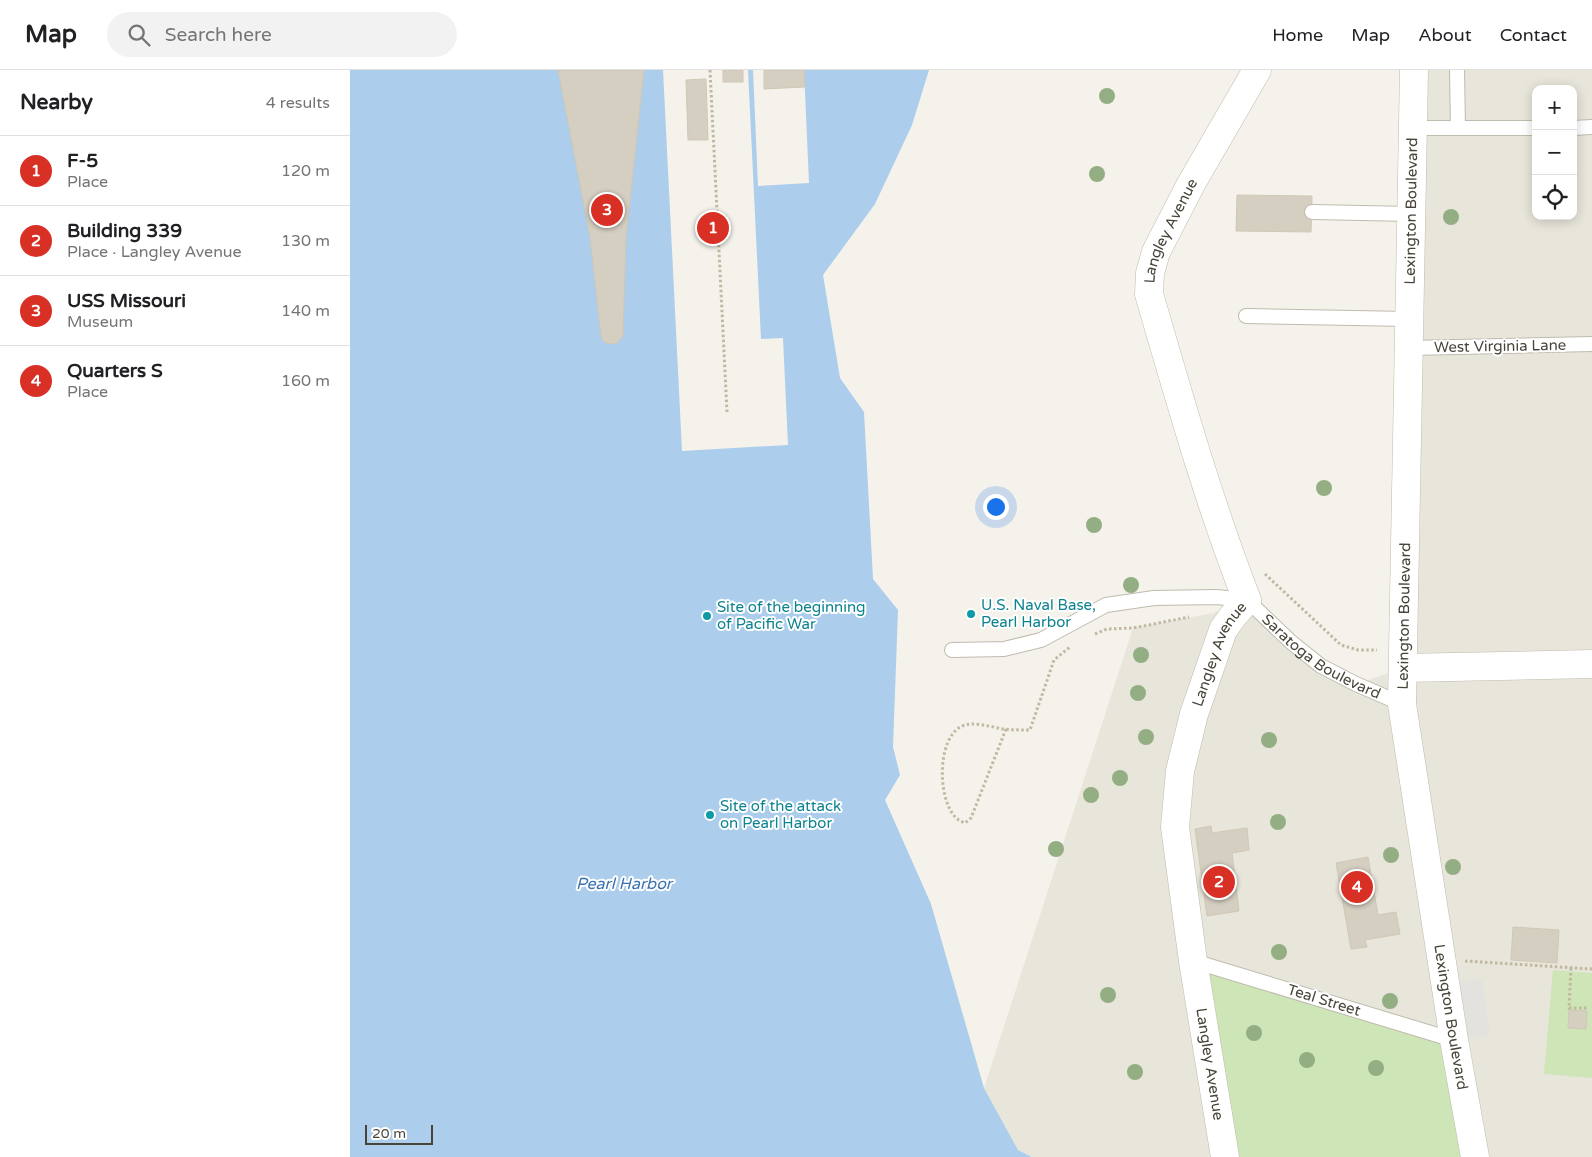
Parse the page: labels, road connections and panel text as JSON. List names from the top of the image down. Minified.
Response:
{"streets":{"street":["Lexington Boulevard","Langley Avenue"],"lane":["West Virginia Lane","Saratoga Boulevard","Teal Street"]},"crossings":[["Lexington Boulevard","West Virginia Lane"],["Lexington Boulevard","Saratoga Boulevard"],["Lexington Boulevard","Teal Street"],["Langley Avenue","Saratoga Boulevard"],["Langley Avenue","Teal Street"]],"water":["Pearl Harbor"],"places":["U.S. Naval Base, Pearl Harbor","Site of the beginning of Pacific War","Site of the attack on Pearl Harbor"],"scale_bar":"20 m","page":{"header":"Map","search":"Search here","nav":["Home","Map","About","Contact"],"heading":["Nearby","4 results"],"map_buttons":["+","−"],"list":[{"mark":"1","name":"F-5","note":"Place","value":"120 m"},{"mark":"2","name":"Building 339","note":"Place · Langley Avenue","value":"130 m"},{"mark":"3","name":"USS Missouri","note":"Museum","value":"140 m"},{"mark":"4","name":"Quarters S","note":"Place","value":"160 m"}],"pins":["3","1","2","4"],"scale":"20 m"}}
